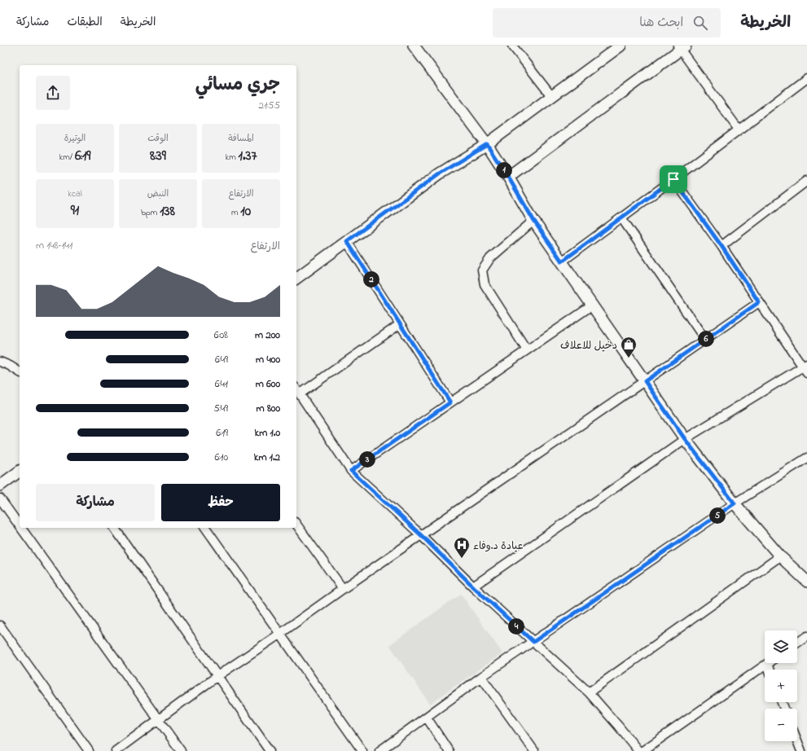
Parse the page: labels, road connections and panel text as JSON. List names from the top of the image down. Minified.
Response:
{"places":{"shop":["دخيل للاعلاف"],"hospital":["عيادة د.وفاء"]},"page":{"header":"الخريطة","search":"ابحث هنا","nav":["الخريطة","الطبقات","مشاركة"],"heading":["جري مسائي","21:55"],"stats":[["المسافة","1.37 km"],["الوقت","8:39"],["الوتيرة","6:19 /km"],["الارتفاع","10 m"],["النبض","138 bpm"],["kcal","91"]],"pins":["1","2","6","3","5","4"],"chart":["الارتفاع","141–148 m"],"list":[{"name":"200 m","note":"6:08"},{"name":"400 m","note":"6:49"},{"name":"600 m","note":"6:41"},{"name":"800 m","note":"5:49"},{"name":"1.0 km","note":"6:19"},{"name":"1.2 km","note":"6:10"}],"buttons":["حفظ","مشاركة"],"map_buttons":["+","−"]}}
